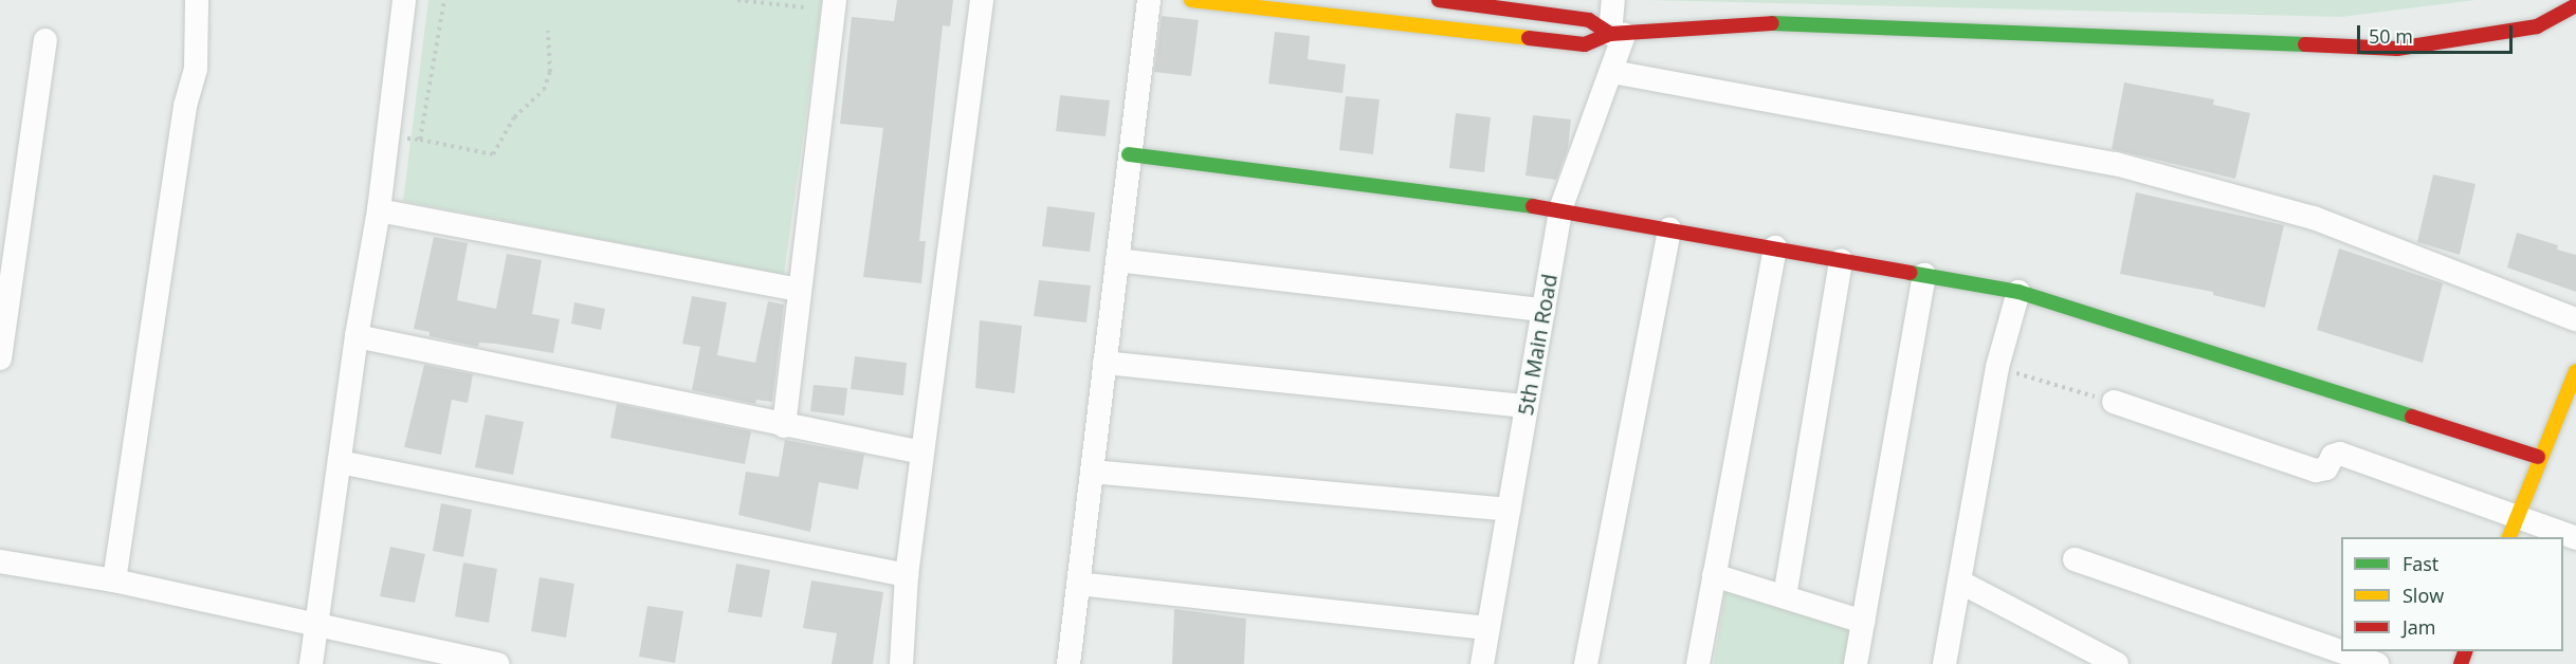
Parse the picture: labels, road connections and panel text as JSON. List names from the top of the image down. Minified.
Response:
{"streets":{"street":["5th Main Road"]},"legend":["Fast","Slow","Jam"],"scale_bar":"50 m"}
